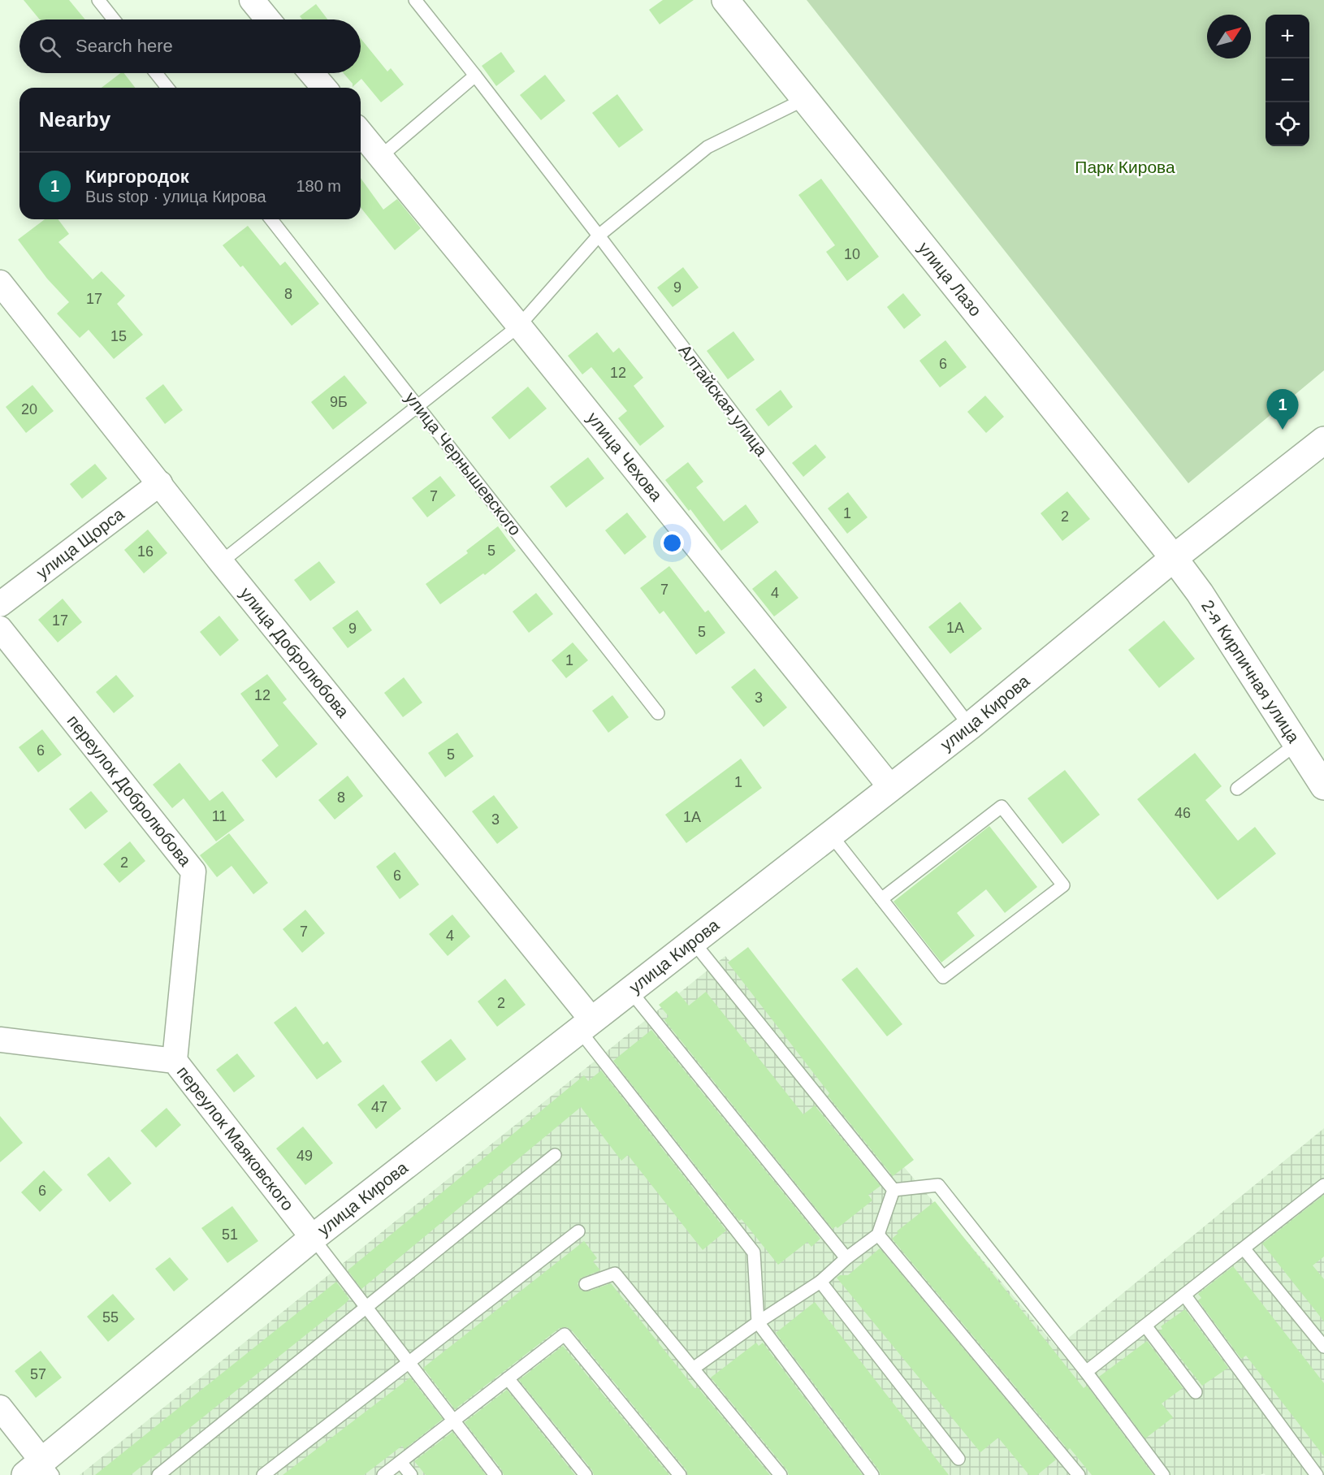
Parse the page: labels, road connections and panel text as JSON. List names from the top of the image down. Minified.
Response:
{"streets":{"main road":["улица Лазо","2-я Кирпичная улица","улица Кирова"],"street":["улица Чехова","улица Щорса","улица Добролюбова","переулок Добролюбова","переулок Маяковского"],"lane":["Алтайская улица","улица Чернышевского"]},"crossings":[["улица Лазо","2-я Кирпичная улица"],["улица Лазо","улица Кирова"],["Алтайская улица","улица Кирова"],["улица Чехова","улица Кирова"],["улица Щорса","улица Добролюбова"],["улица Добролюбова","улица Кирова"],["2-я Кирпичная улица","улица Кирова"],["улица Кирова","переулок Маяковского"],["переулок Добролюбова","переулок Маяковского"]],"parks":["Парк Кирова"],"house_numbers":["10","9","8","17","15","6","12","9Б","20","7","1","2","5","16","7","4","17","1А","9","5","1","12","3","6","5","1","8","46","11","1А","3","2","6","7","4","2","47","49","6","51","55","57"],"north":"top right","page":{"map_buttons":["+","−"],"search":"Search here","heading":"Nearby","list":[{"mark":"1","name":"Киргородок","note":"Bus stop · улица Кирова","value":"180 m"}],"pins":"1"}}
